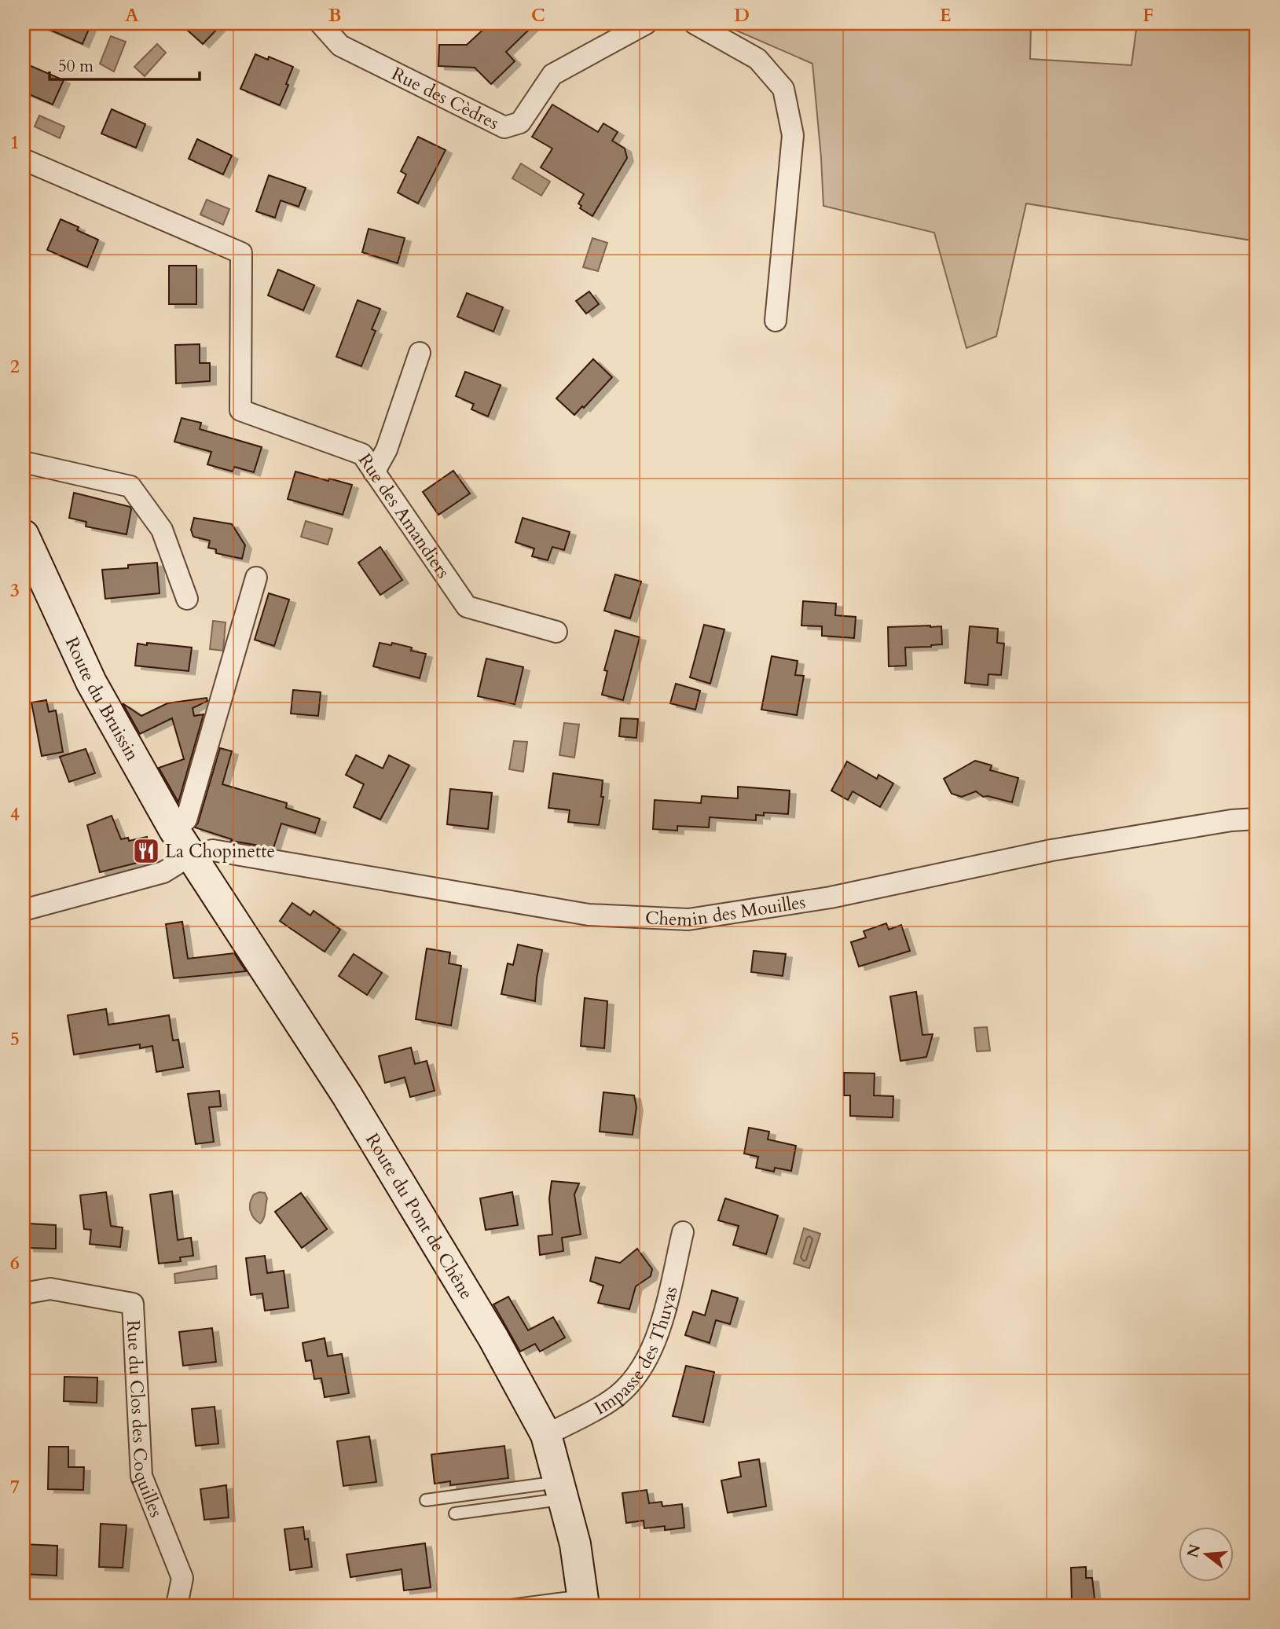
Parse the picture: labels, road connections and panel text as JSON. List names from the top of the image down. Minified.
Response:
{"streets":{"street":["Rue des Cèdres","Rue des Amandiers","Route du Bruissin","Chemin des Mouilles","Route du Pont de Chêne","Impasse des Thuyas","Rue du Clos des Coquilles"]},"crossings":[["Route du Bruissin","Chemin des Mouilles"],["Route du Bruissin","Route du Pont de Chêne"],["Chemin des Mouilles","Route du Pont de Chêne"],["Route du Pont de Chêne","Impasse des Thuyas"]],"places":{"restaurant":["La Chopinette"]},"scale_bar":"50 m","north":"left","grid":{"columns":["A","B","C","D","E","F"],"rows":["1","2","3","4","5","6","7"]}}
